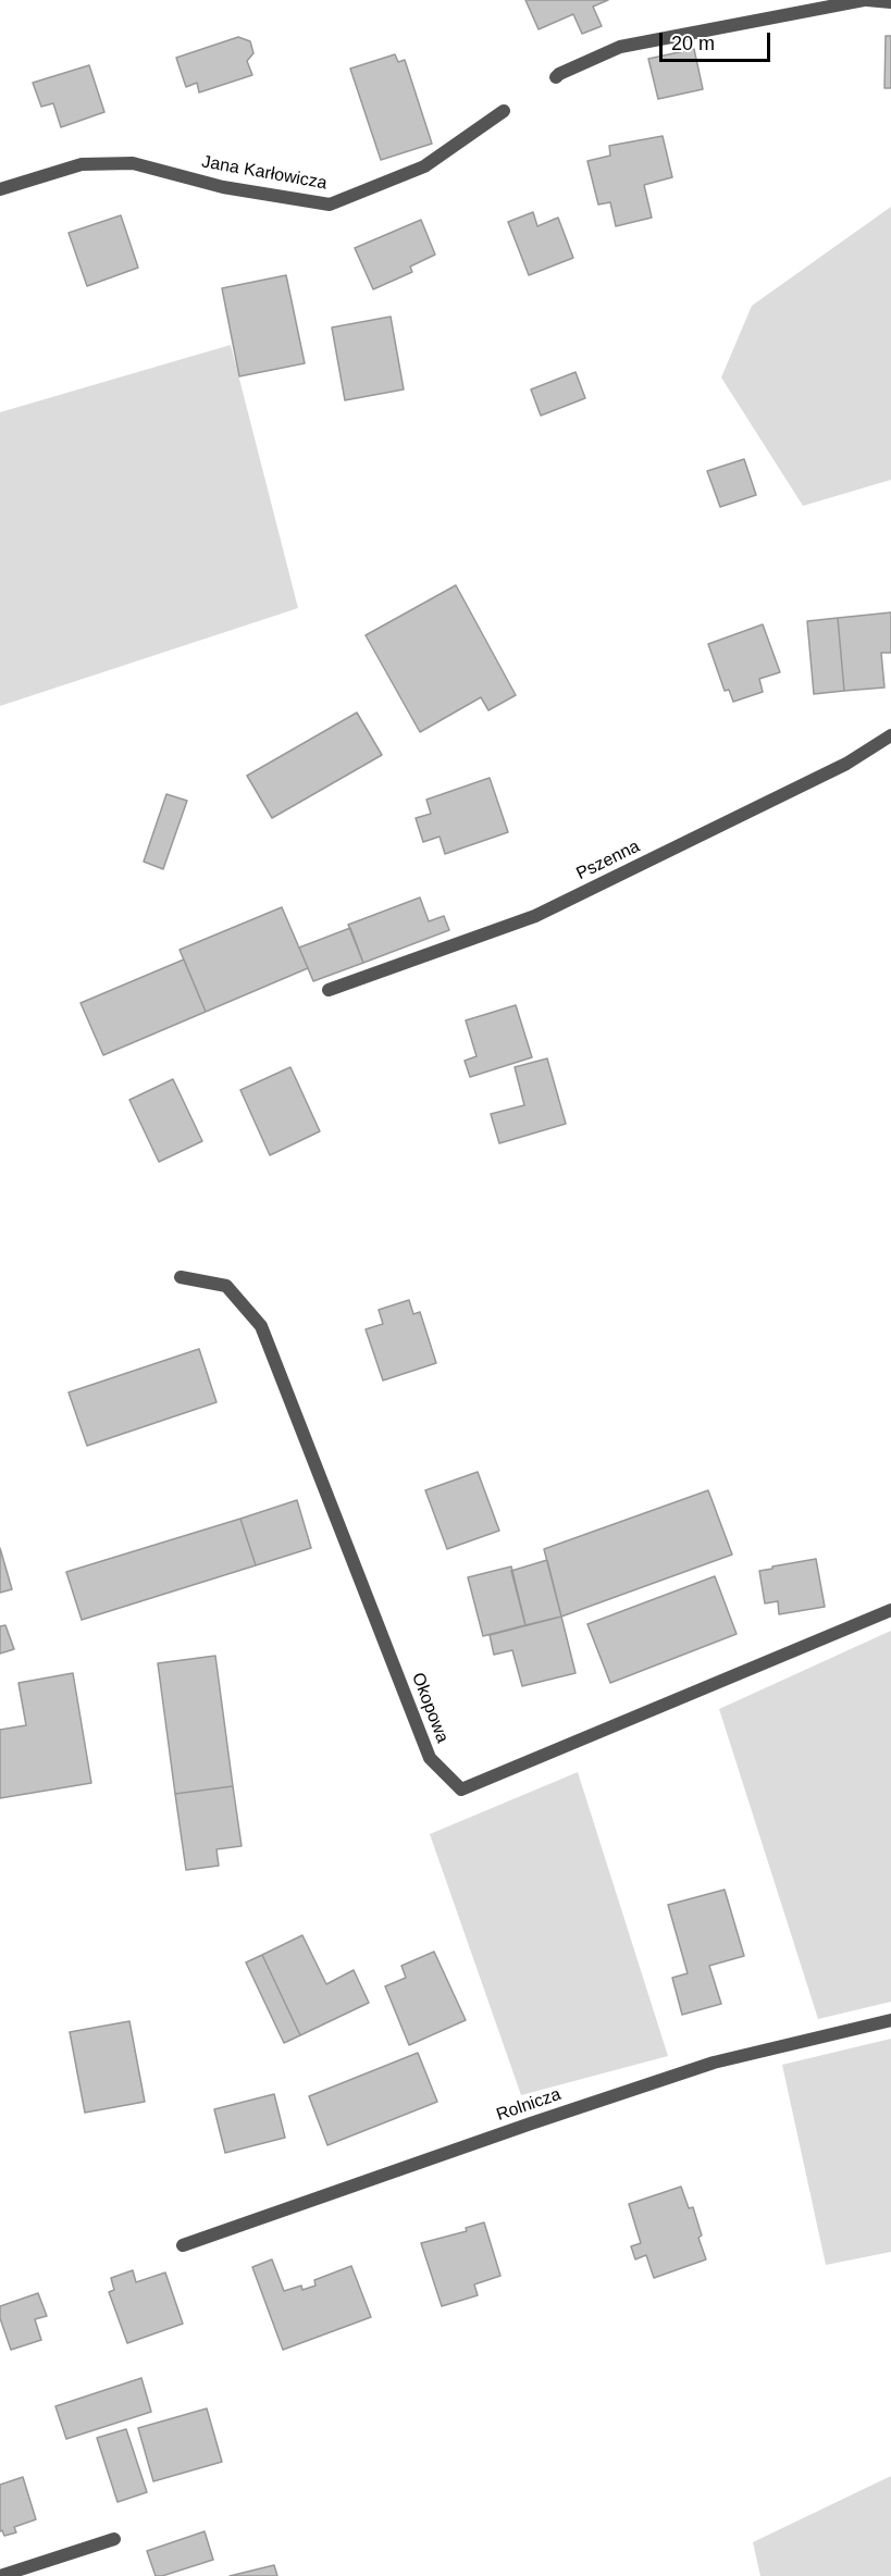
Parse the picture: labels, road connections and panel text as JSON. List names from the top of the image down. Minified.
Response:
{"streets":{"street":["Jana Karłowicza","Pszenna","Okopowa","Rolnicza"]},"scale_bar":"20 m"}
